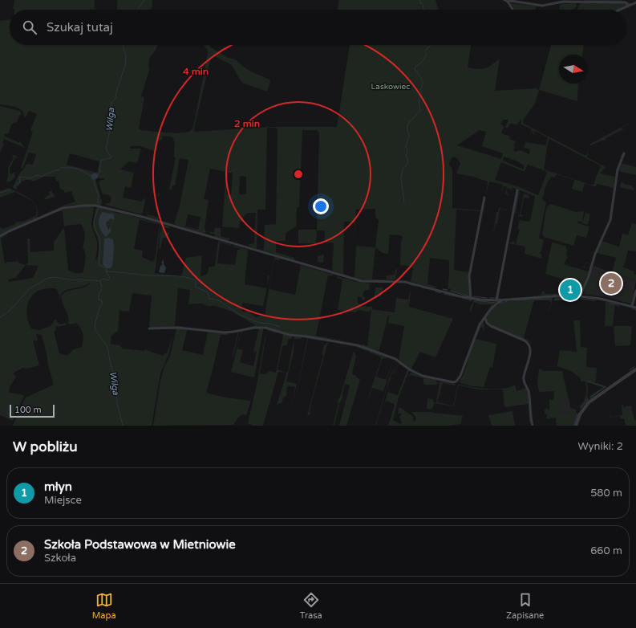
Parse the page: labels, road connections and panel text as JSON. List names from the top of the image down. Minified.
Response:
{"water":["Wilga"],"parks":["Laskowiec"],"scale_bar":"100 m","north":"right","page":{"search":"Szukaj tutaj","pins":["2","1"],"scale":"100 m","heading":["W pobliżu","Wyniki: 2"],"list":[{"mark":"1","name":"młyn","note":"Miejsce","value":"580 m"},{"mark":"2","name":"Szkoła Podstawowa w Mietniowie","note":"Szkoła","value":"660 m"}],"nav":["Mapa","Trasa","Zapisane"]},"rings":["4 min","2 min"]}
